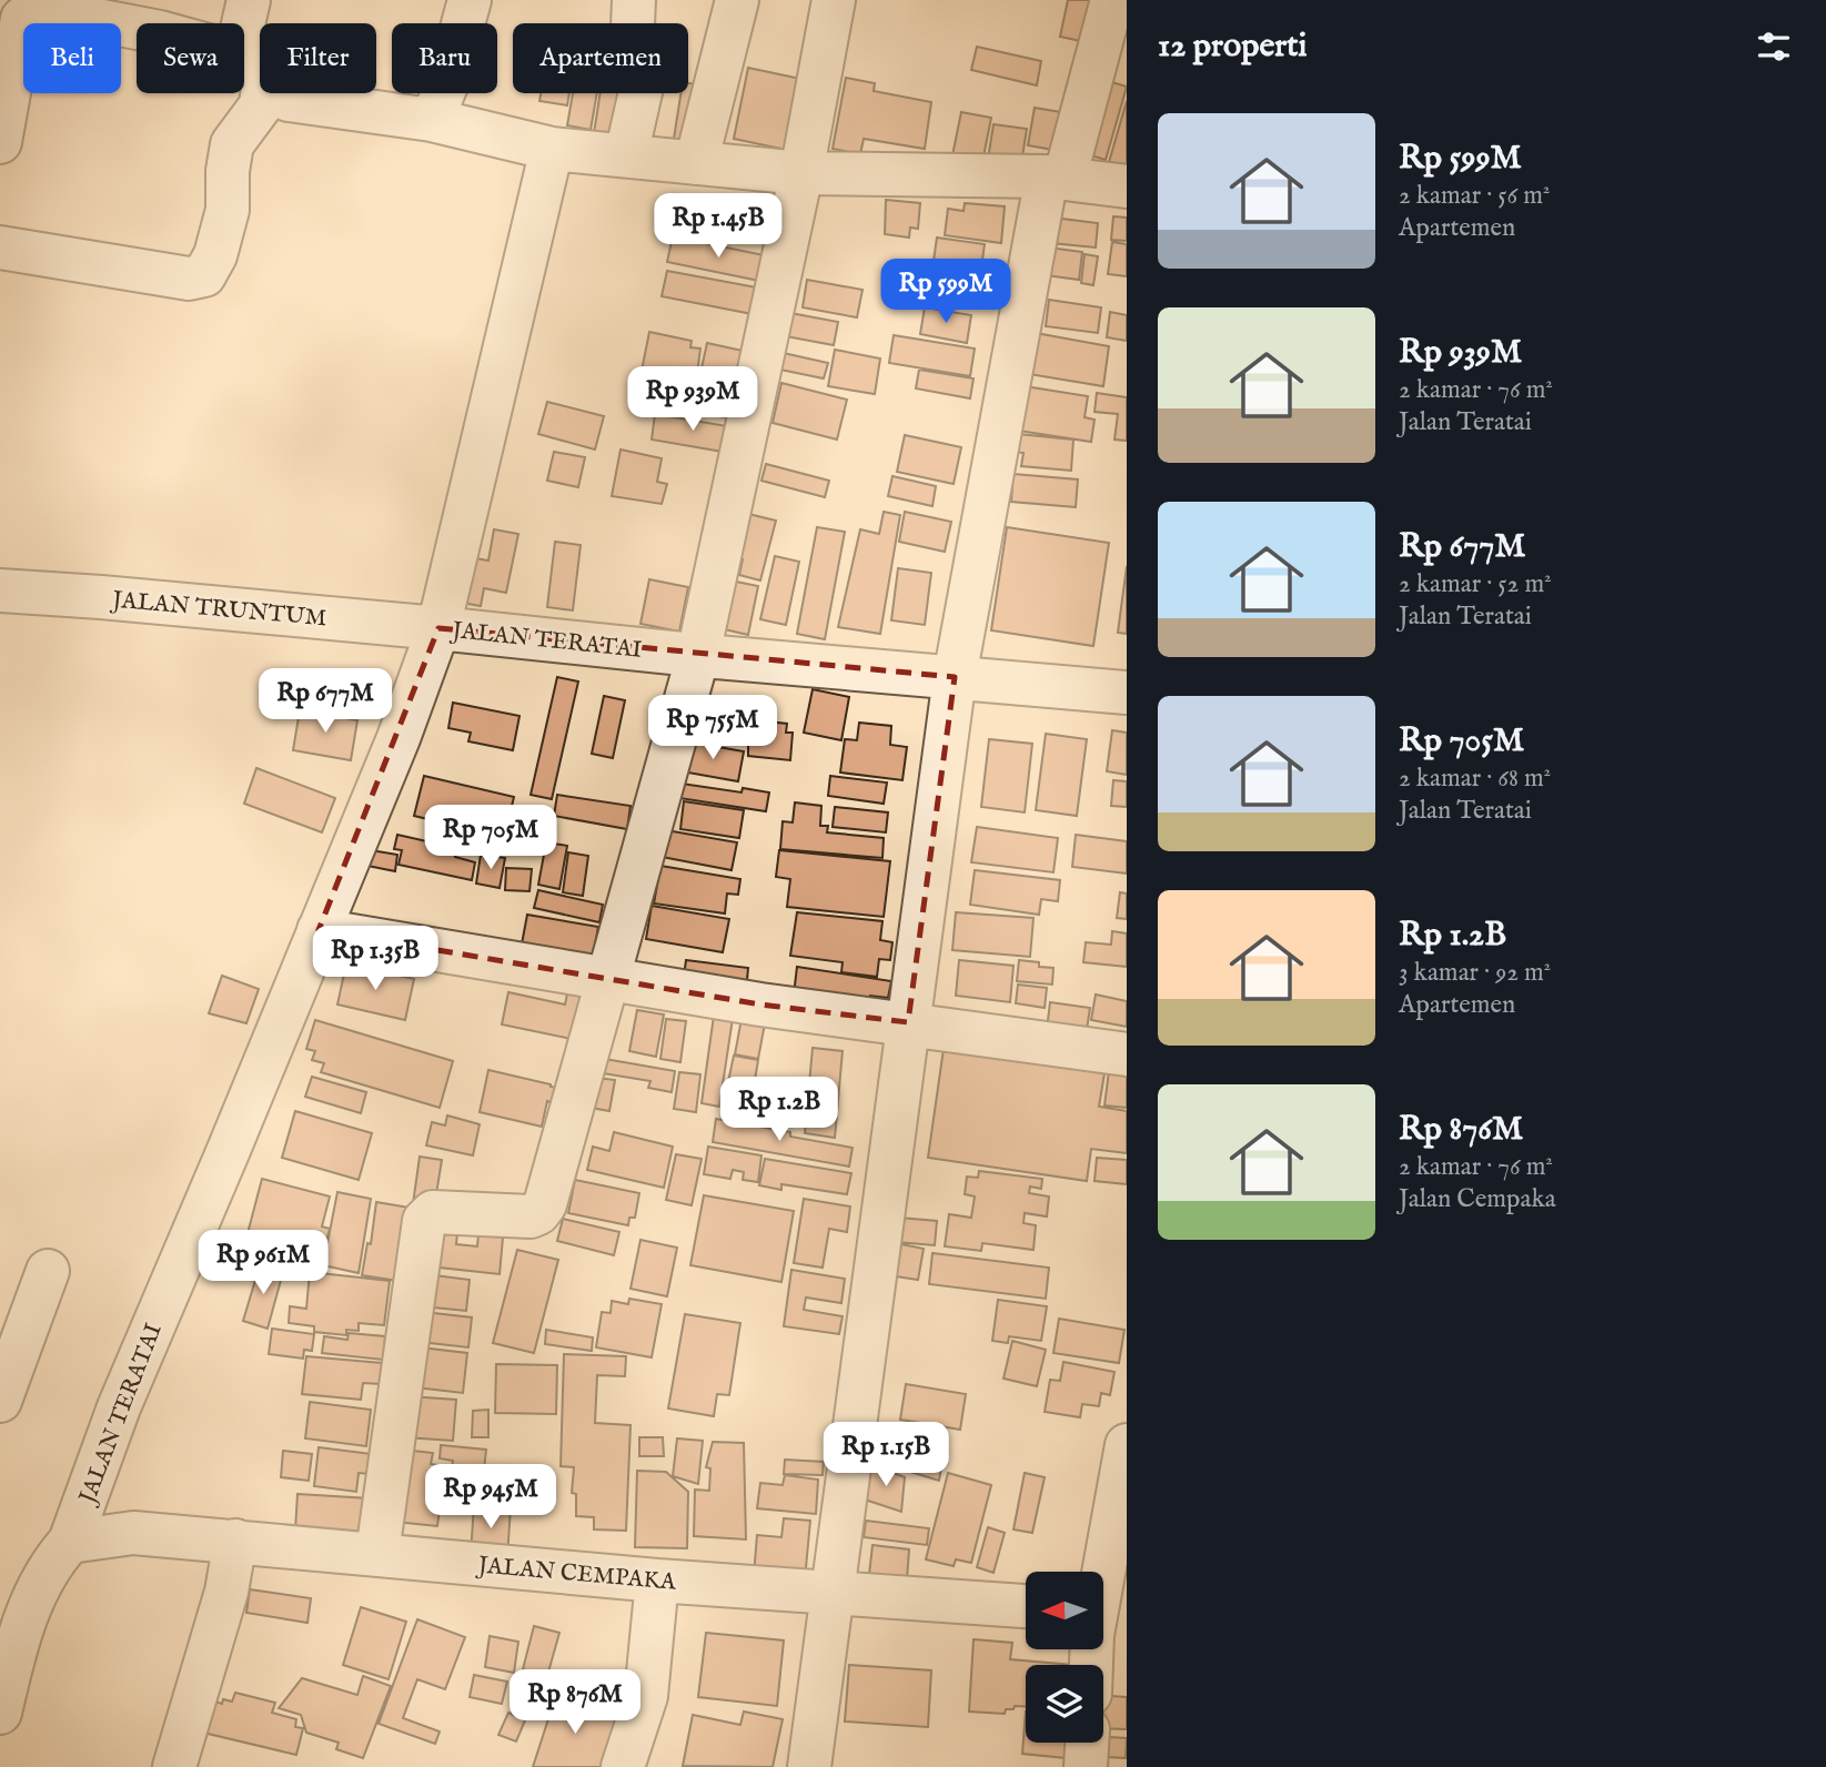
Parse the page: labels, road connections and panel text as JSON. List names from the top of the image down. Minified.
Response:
{"streets":{"street":["JALAN TRUNTUM","JALAN TERATAI","JALAN CEMPAKA"]},"crossings":[["JALAN TRUNTUM","JALAN TERATAI"],["JALAN TERATAI","JALAN CEMPAKA"]],"north":"left","page":{"heading":"12 properti","chip":["Beli","Sewa","Filter","Baru","Apartemen"],"list":[{"name":"Rp 599M","note":"2 kamar · 56 m² · Apartemen"},{"name":"Rp 939M","note":"2 kamar · 76 m² · Jalan Teratai"},{"name":"Rp 677M","note":"2 kamar · 52 m² · Jalan Teratai"},{"name":"Rp 705M","note":"2 kamar · 68 m² · Jalan Teratai"},{"name":"Rp 1.2B","note":"3 kamar · 92 m² · Apartemen"},{"name":"Rp 876M","note":"2 kamar · 76 m² · Jalan Cempaka"}],"price":["Rp 1.45B","Rp 599M","Rp 939M","Rp 677M","Rp 755M","Rp 705M","Rp 1.35B","Rp 1.2B","Rp 961M","Rp 1.15B","Rp 945M","Rp 876M"]}}
